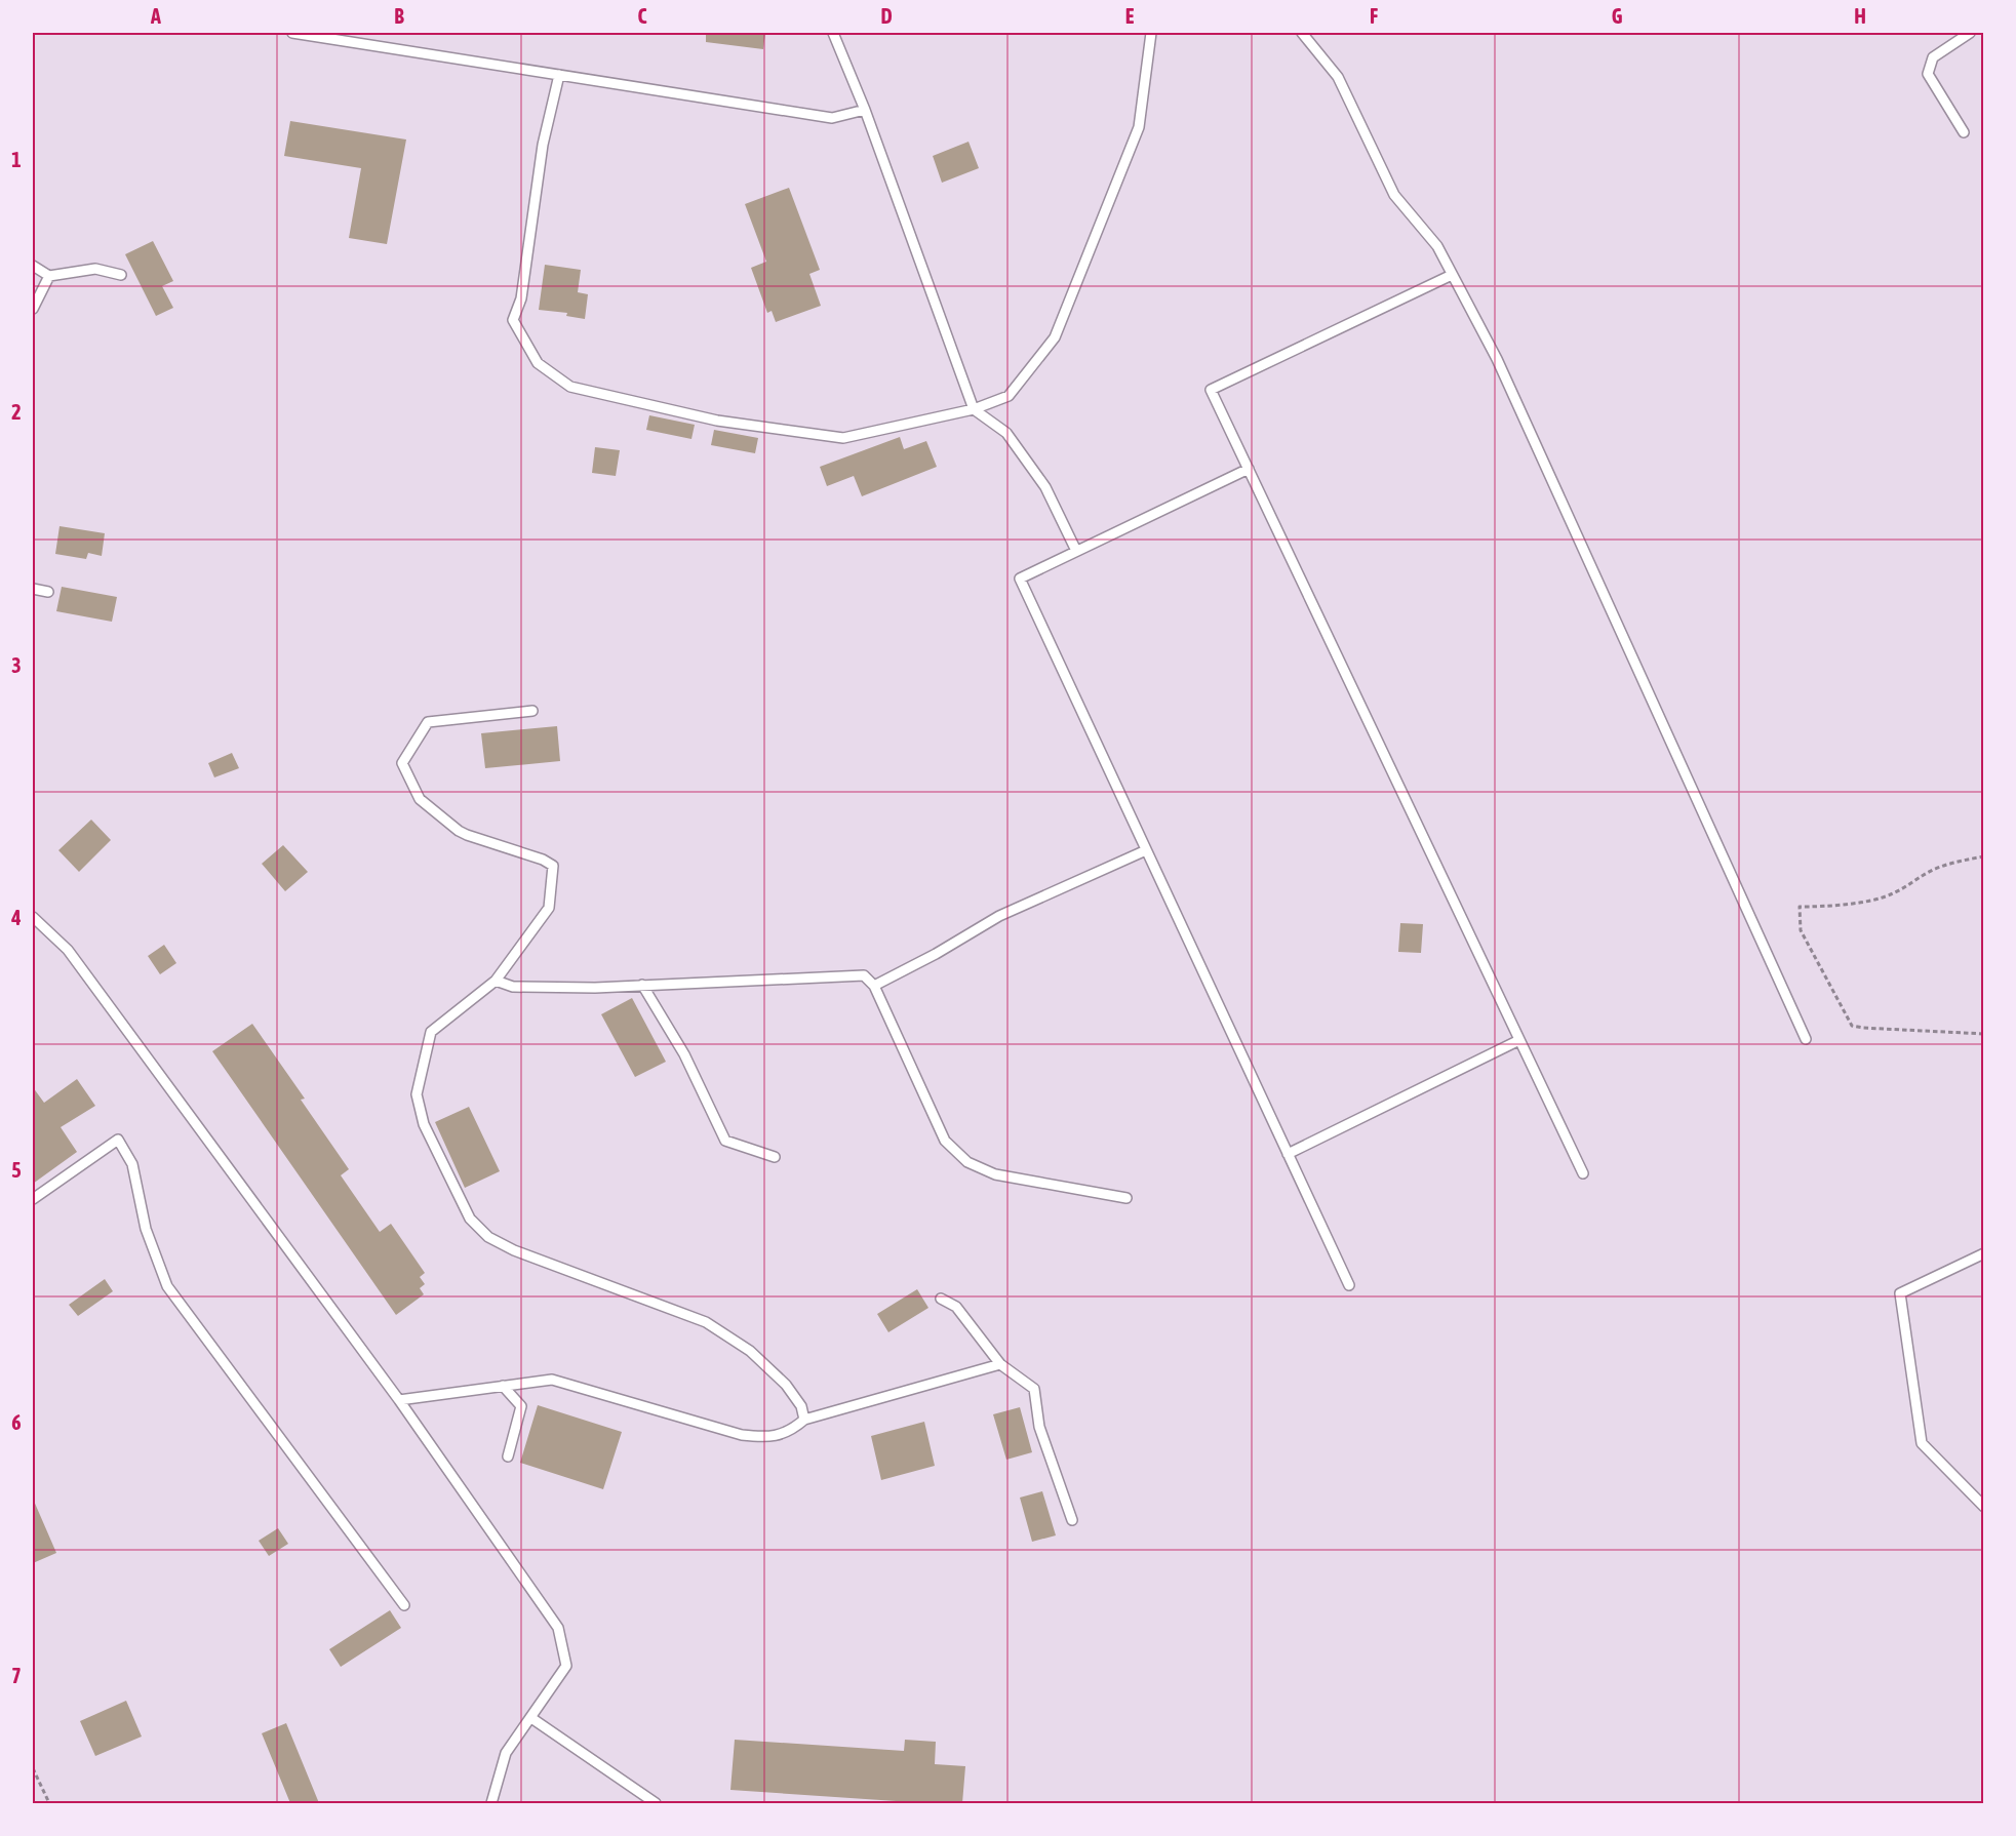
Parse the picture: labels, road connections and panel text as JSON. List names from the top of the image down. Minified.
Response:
{"grid":{"columns":["A","B","C","D","E","F","G","H"],"rows":["1","2","3","4","5","6","7"]}}
